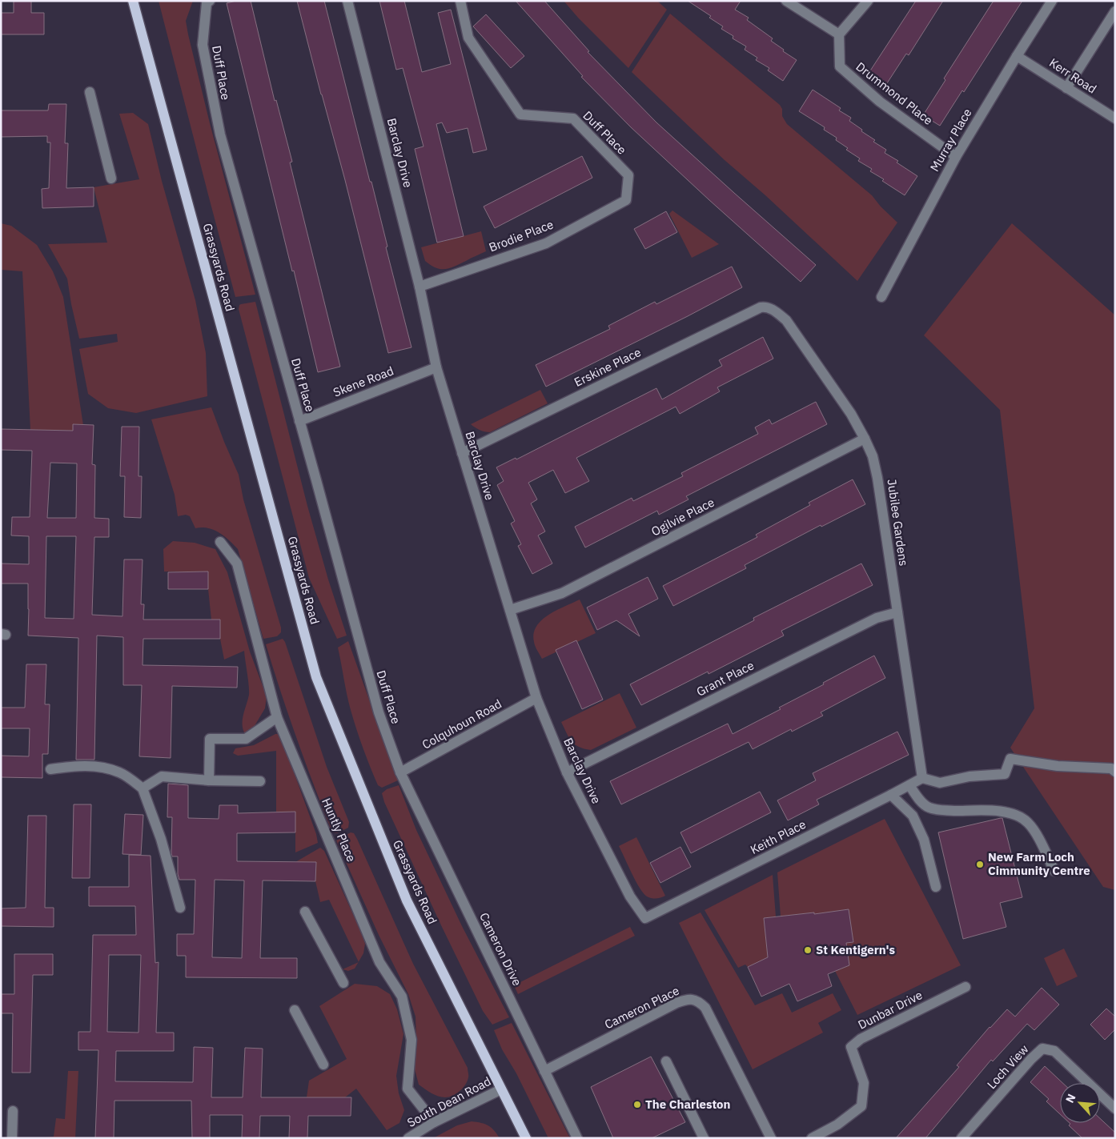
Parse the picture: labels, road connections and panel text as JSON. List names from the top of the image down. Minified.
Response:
{"streets":{"main road":["Grassyards Road"],"street":["Duff Place","Kerr Road","Drummond Place","Murray Place","Barclay Drive","Brodie Place","Erskine Place","Skene Road","Ogilvie Place","Jubilee Gardens","Grant Place","Colquhoun Road","Huntly Place","Keith Place","Cameron Drive","Cameron Place","Dunbar Drive","Loch View","South Dean Road"]},"crossings":[["Duff Place","Brodie Place"],["Duff Place","Skene Road"],["Duff Place","Colquhoun Road"],["Duff Place","Cameron Drive"],["Kerr Road","Murray Place"],["Drummond Place","Murray Place"],["Barclay Drive","Brodie Place"],["Barclay Drive","Erskine Place"],["Barclay Drive","Skene Road"],["Barclay Drive","Ogilvie Place"],["Barclay Drive","Grant Place"],["Barclay Drive","Colquhoun Road"],["Barclay Drive","Keith Place"],["Grassyards Road","South Dean Road"],["Erskine Place","Jubilee Gardens"],["Ogilvie Place","Jubilee Gardens"],["Jubilee Gardens","Grant Place"],["Jubilee Gardens","Keith Place"],["Colquhoun Road","Cameron Drive"],["Huntly Place","South Dean Road"],["Cameron Drive","Cameron Place"]],"places":["New Farm Loch Cimmunity Centre","St Kentigern's","The Charleston"],"north":"top left"}
